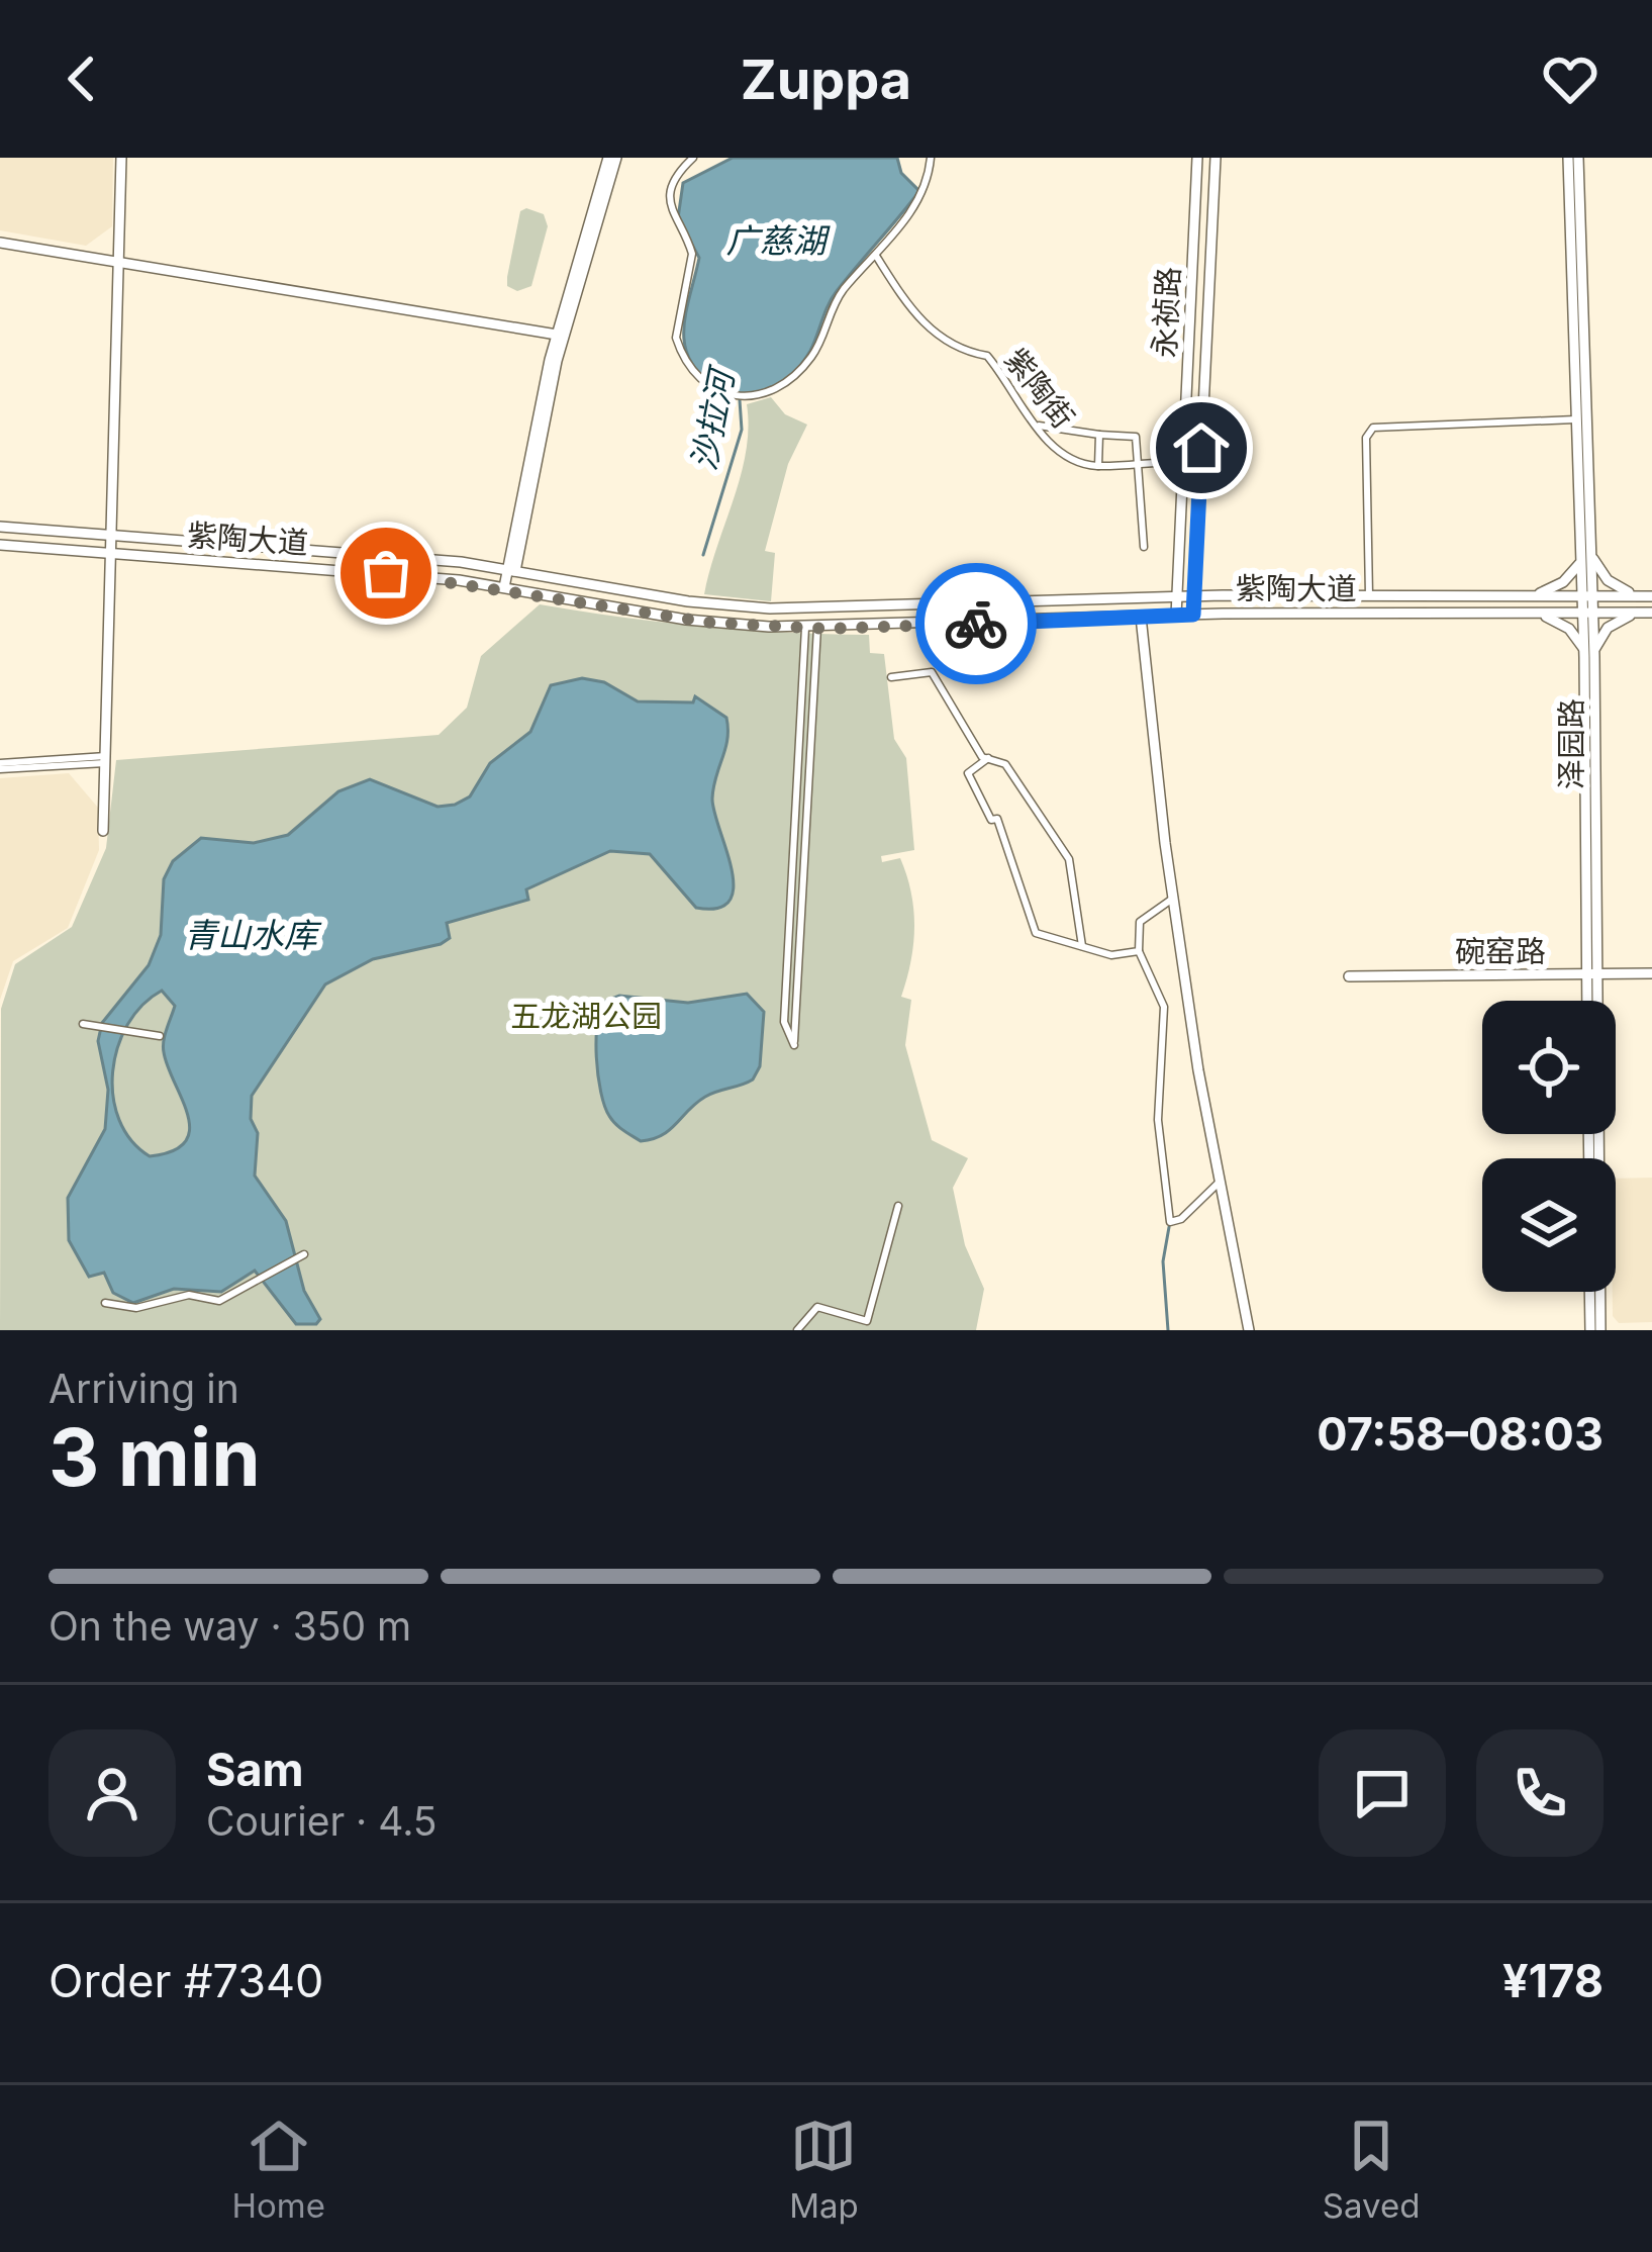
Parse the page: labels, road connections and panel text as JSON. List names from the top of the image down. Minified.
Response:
{"streets":{"street":["永祯路","紫陶街","紫陶大道","泽园路","碗窑路"]},"crossings":[["永祯路","紫陶大道"],["紫陶大道","泽园路"],["泽园路","碗窑路"]],"water":["广慈湖","沙拉河","青山水库"],"parks":["五龙湖公园"],"page":{"header":"Zuppa","heading":["3 min","Arriving in","07:58–08:03"],"panel":["Sam","Courier · 4.5","Order #7340","¥178"],"bar":"On the way · 350 m","tabs":["Home","Map","Saved"]}}
